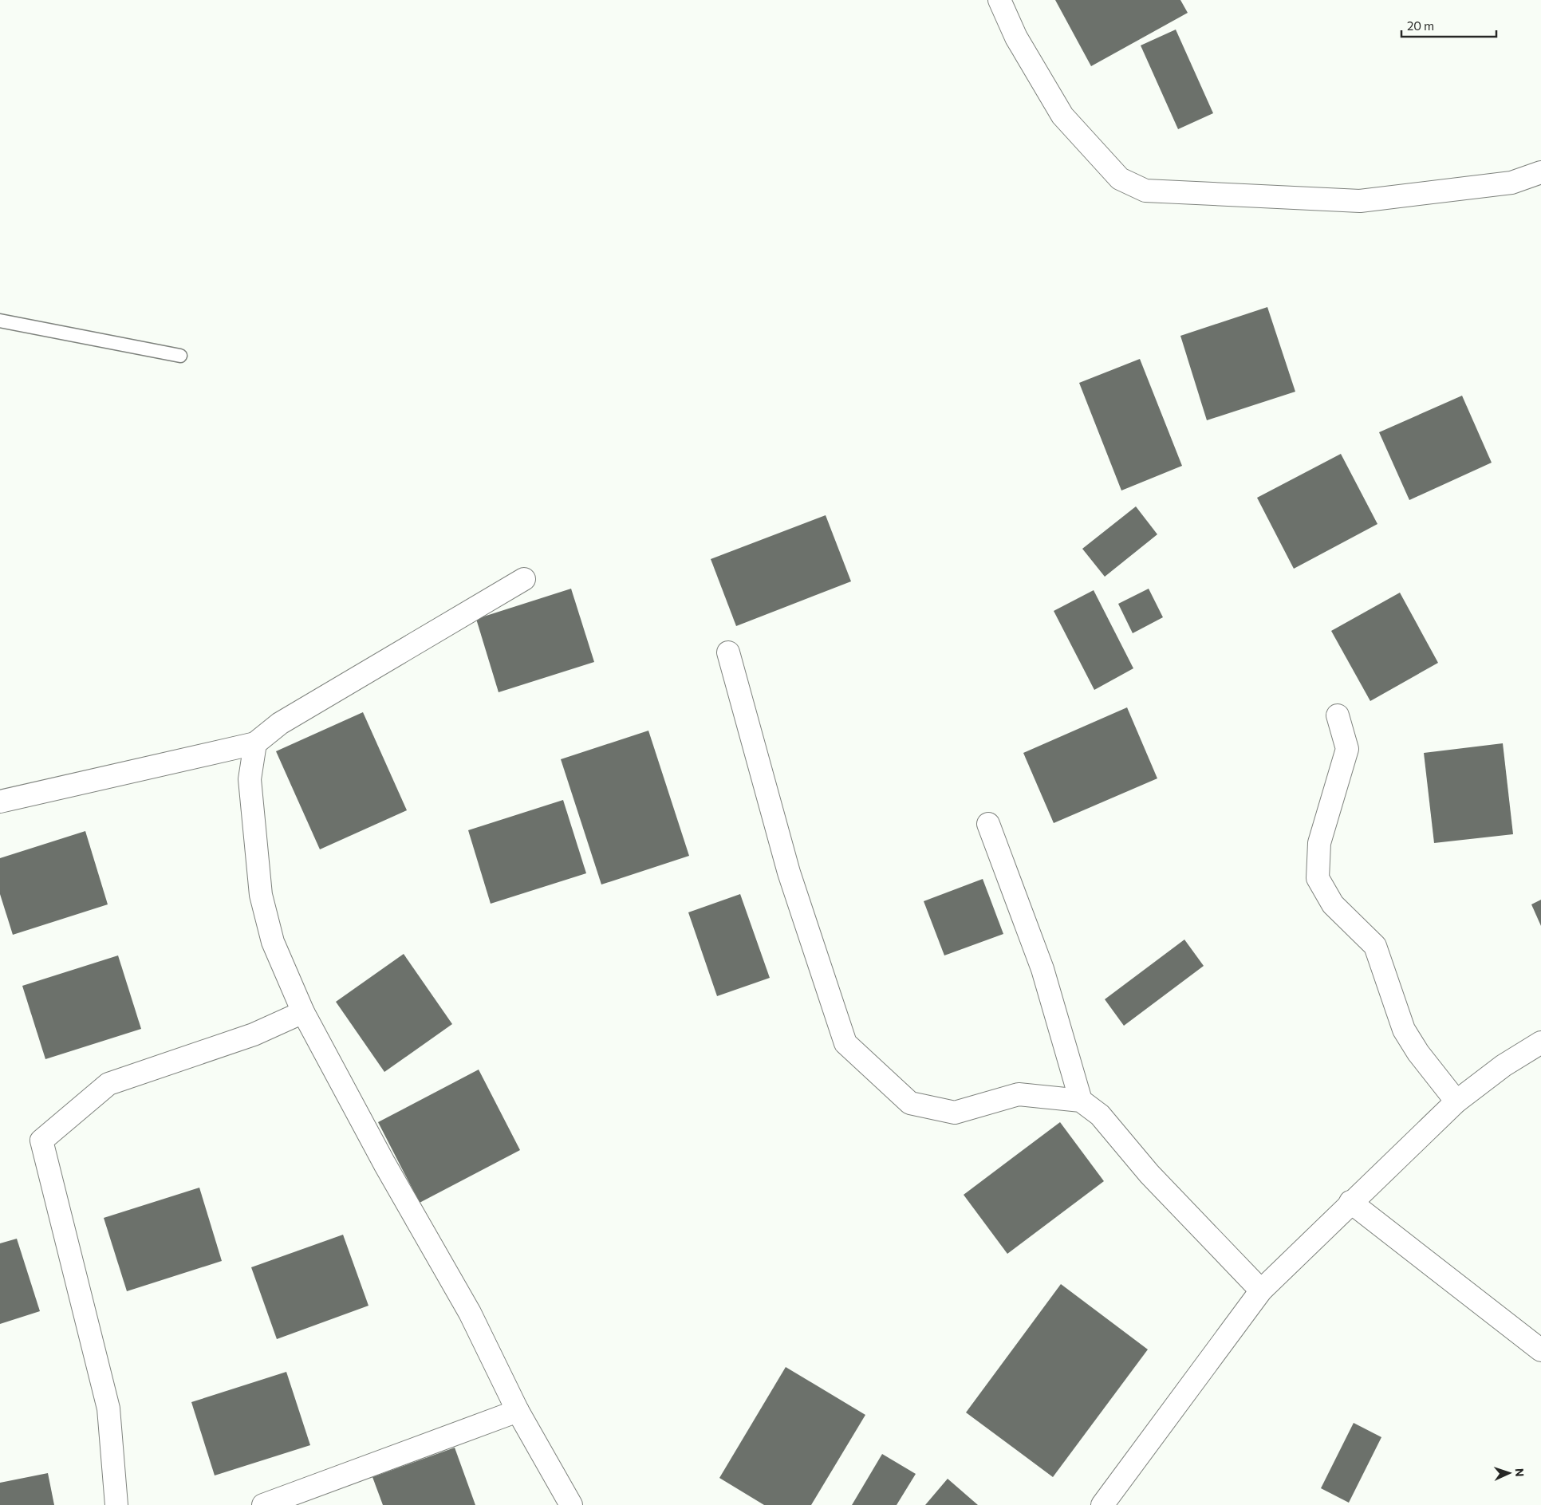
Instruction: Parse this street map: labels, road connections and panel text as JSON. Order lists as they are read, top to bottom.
{
  "scale_bar": "20 m",
  "north": "right"
}
